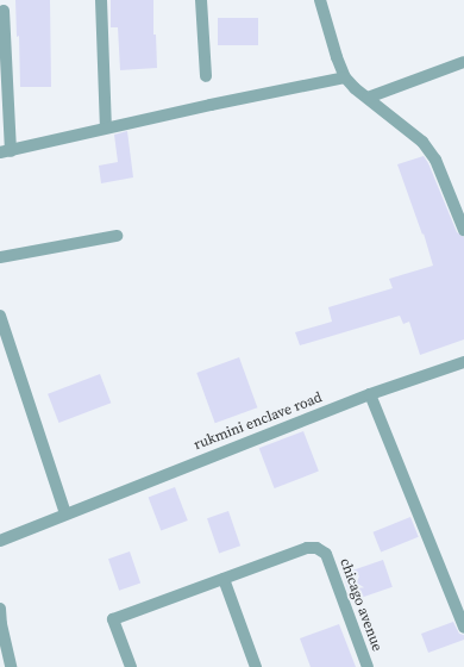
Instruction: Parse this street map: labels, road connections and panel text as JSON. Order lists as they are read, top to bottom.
{
  "streets": {
    "street": ["rukmini enclave road", "chicago avenue"]
  }
}
